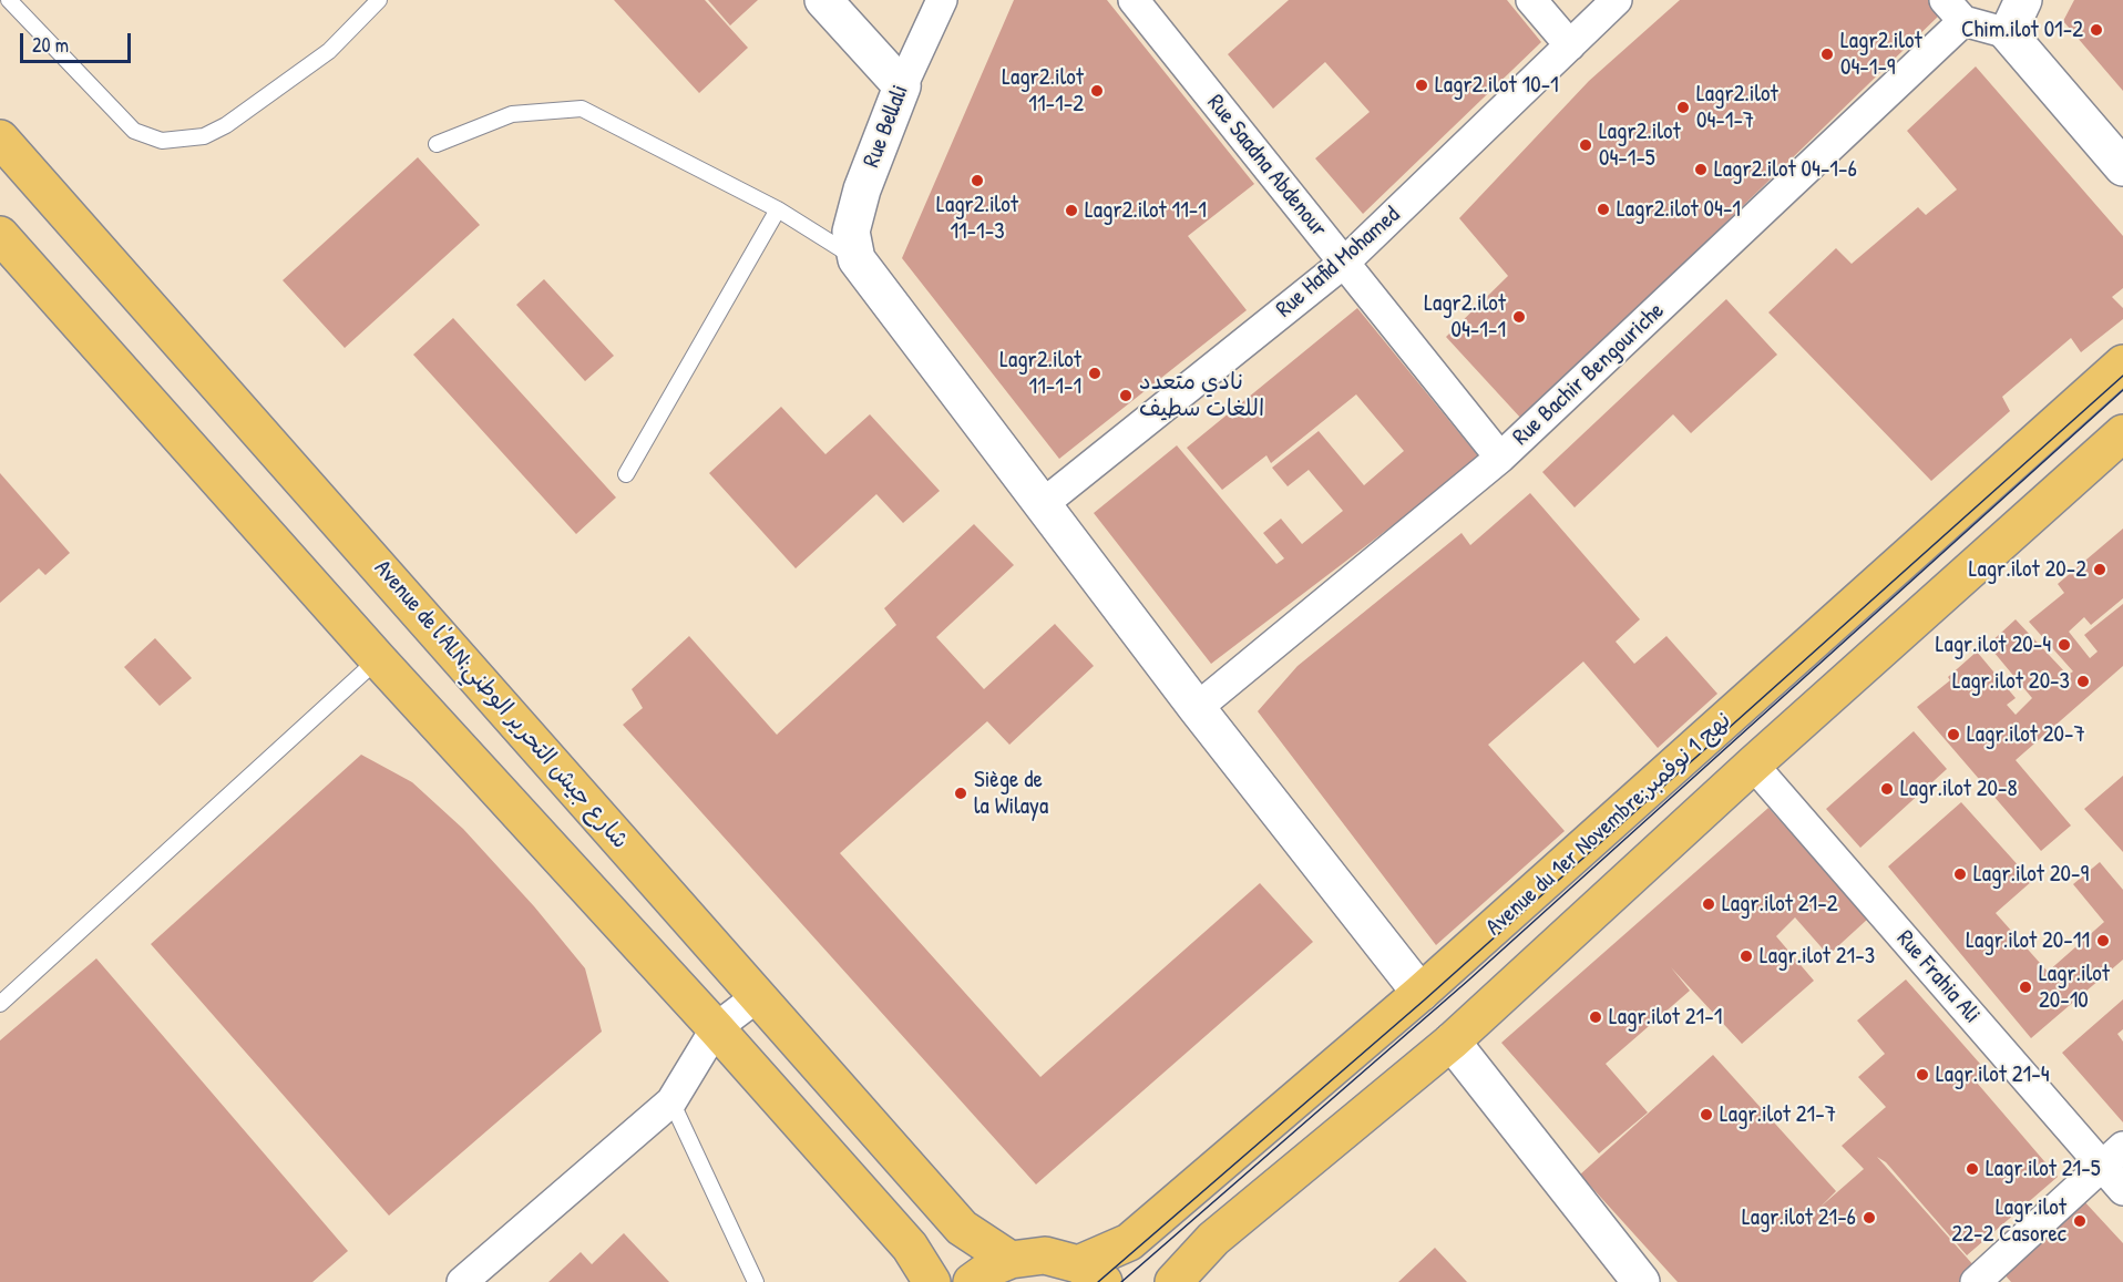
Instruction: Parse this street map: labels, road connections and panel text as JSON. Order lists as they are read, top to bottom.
{
  "streets": {
    "main road": ["Avenue de l'ALN;شارع جيش التحرير الوطني", "Avenue du 1er Novembre;نهج 1 نوفمبر"],
    "street": [
      "Rue Bellali",
      "Rue Saadna Abdenour",
      "Rue Hafid Mohamed",
      "Rue Bachir Bengouriche",
      "Rue Frahia Ali"
    ]
  },
  "crossings": [
    ["Rue Saadna Abdenour", "Rue Hafid Mohamed"],
    ["Rue Saadna Abdenour", "Rue Bachir Bengouriche"]
  ],
  "places": [
    "Chim.ilot 01-2",
    "Lagr2.ilot 04-1-9",
    "Lagr2.ilot 10-1",
    "Lagr2.ilot 11-1-2",
    "Lagr2.ilot 04-1-7",
    "Lagr2.ilot 04-1-5",
    "Lagr2.ilot 04-1-6",
    "Lagr2.ilot 11-1-3",
    "Lagr2.ilot 04-1",
    "Lagr2.ilot 11-1",
    "Lagr2.ilot 04-1-1",
    "Lagr2.ilot 11-1-1",
    "نادي متعدد اللغات سطيف",
    "Lagr.ilot 20-2",
    "Lagr.ilot 20-4",
    "Lagr.ilot 20-3",
    "Lagr.ilot 20-7",
    "Lagr.ilot 20-8",
    "Siège de la Wilaya",
    "Lagr.ilot 20-9",
    "Lagr.ilot 21-2",
    "Lagr.ilot 20-11",
    "Lagr.ilot 21-3",
    "Lagr.ilot 20-10",
    "Lagr.ilot 21-1",
    "Lagr.ilot 21-4",
    "Lagr.ilot 21-7",
    "Lagr.ilot 21-5",
    "Lagr.ilot 21-6",
    "Lagr.ilot 22-2 Casorec"
  ],
  "scale_bar": "20 m"
}
